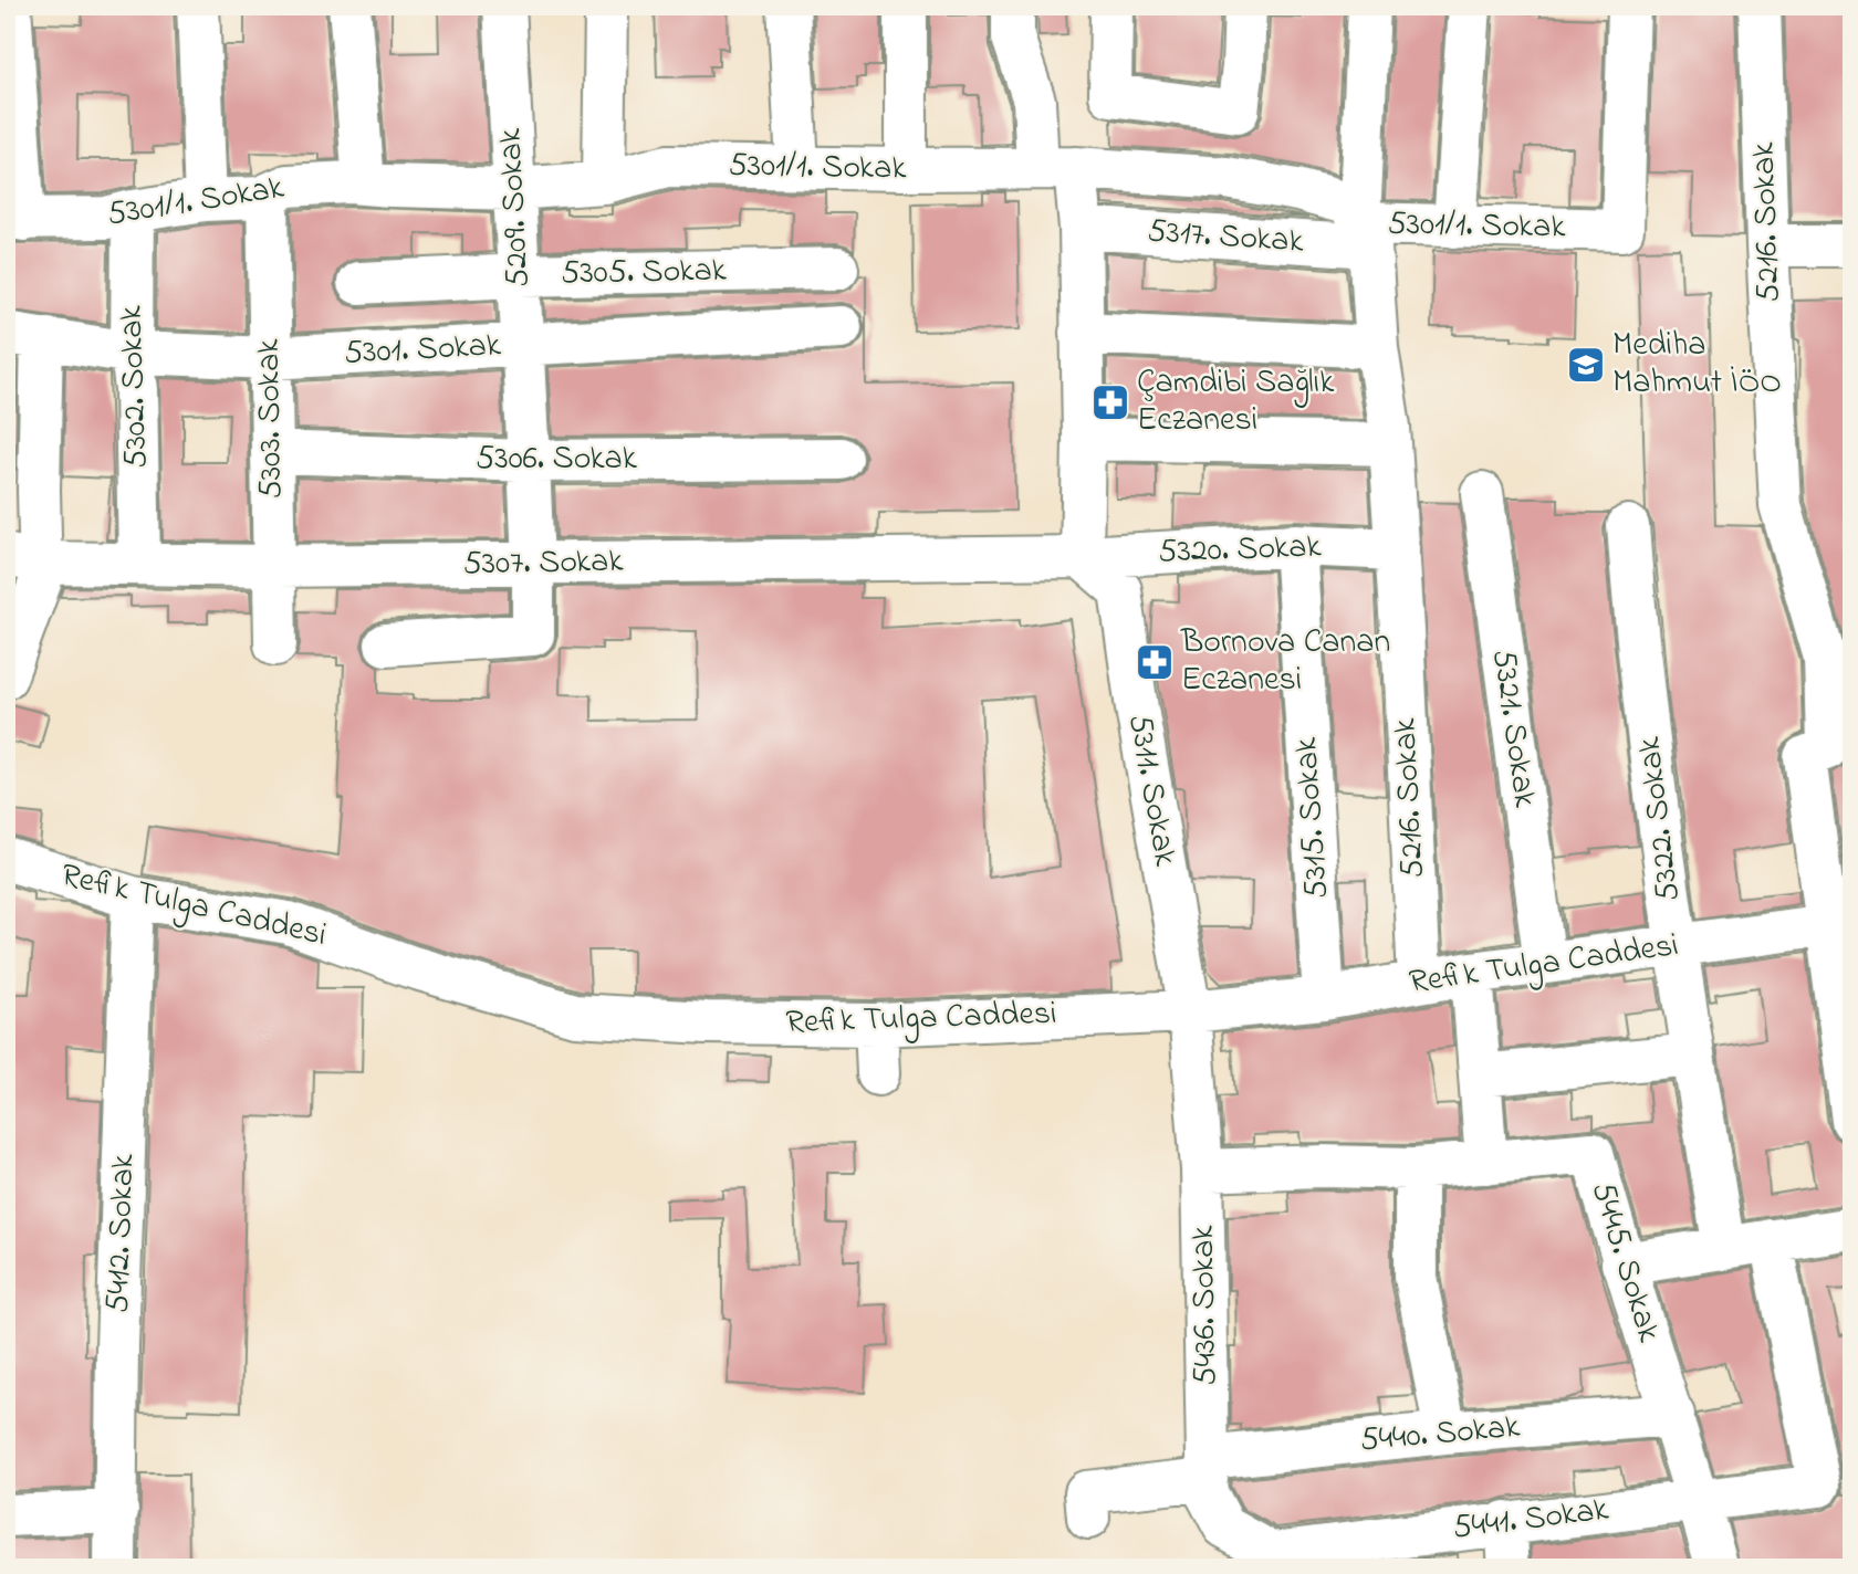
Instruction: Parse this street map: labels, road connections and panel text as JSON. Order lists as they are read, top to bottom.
{
  "streets": {
    "street": [
      "5301/1. Sokak",
      "5209. Sokak",
      "5216. Sokak",
      "5317. Sokak",
      "5305. Sokak",
      "5301. Sokak",
      "5302. Sokak",
      "5303. Sokak",
      "5306. Sokak",
      "5320. Sokak",
      "5307. Sokak",
      "5321. Sokak",
      "5311. Sokak",
      "5315. Sokak",
      "5322. Sokak",
      "Refik Tulga Caddesi",
      "5412. Sokak",
      "5445. Sokak",
      "5436. Sokak",
      "5440. Sokak",
      "5441. Sokak"
    ]
  },
  "crossings": [
    ["5301/1. Sokak", "5209. Sokak"],
    ["5301/1. Sokak", "5216. Sokak"],
    ["5301/1. Sokak", "5317. Sokak"],
    ["5301/1. Sokak", "5302. Sokak"],
    ["5301/1. Sokak", "5303. Sokak"],
    ["5209. Sokak", "5305. Sokak"],
    ["5209. Sokak", "5301. Sokak"],
    ["5209. Sokak", "5306. Sokak"],
    ["5209. Sokak", "5307. Sokak"],
    ["5216. Sokak", "5317. Sokak"],
    ["5216. Sokak", "5320. Sokak"],
    ["5216. Sokak", "Refik Tulga Caddesi"],
    ["5301. Sokak", "5302. Sokak"],
    ["5301. Sokak", "5303. Sokak"],
    ["5302. Sokak", "5307. Sokak"],
    ["5303. Sokak", "5306. Sokak"],
    ["5303. Sokak", "5307. Sokak"],
    ["5320. Sokak", "5307. Sokak"],
    ["5320. Sokak", "5311. Sokak"],
    ["5320. Sokak", "5315. Sokak"],
    ["5307. Sokak", "5311. Sokak"],
    ["5321. Sokak", "Refik Tulga Caddesi"],
    ["5311. Sokak", "Refik Tulga Caddesi"],
    ["5311. Sokak", "5436. Sokak"],
    ["5315. Sokak", "Refik Tulga Caddesi"],
    ["5322. Sokak", "Refik Tulga Caddesi"],
    ["Refik Tulga Caddesi", "5412. Sokak"],
    ["Refik Tulga Caddesi", "5436. Sokak"],
    ["5445. Sokak", "5436. Sokak"],
    ["5445. Sokak", "5440. Sokak"],
    ["5445. Sokak", "5441. Sokak"],
    ["5436. Sokak", "5440. Sokak"],
    ["5436. Sokak", "5441. Sokak"]
  ],
  "places": {
    "school or university": ["Mediha Mahmut İÖO"],
    "pharmacy": ["Çamdibi Sağlık Eczanesi", "Bornova Canan Eczanesi"]
  }
}
